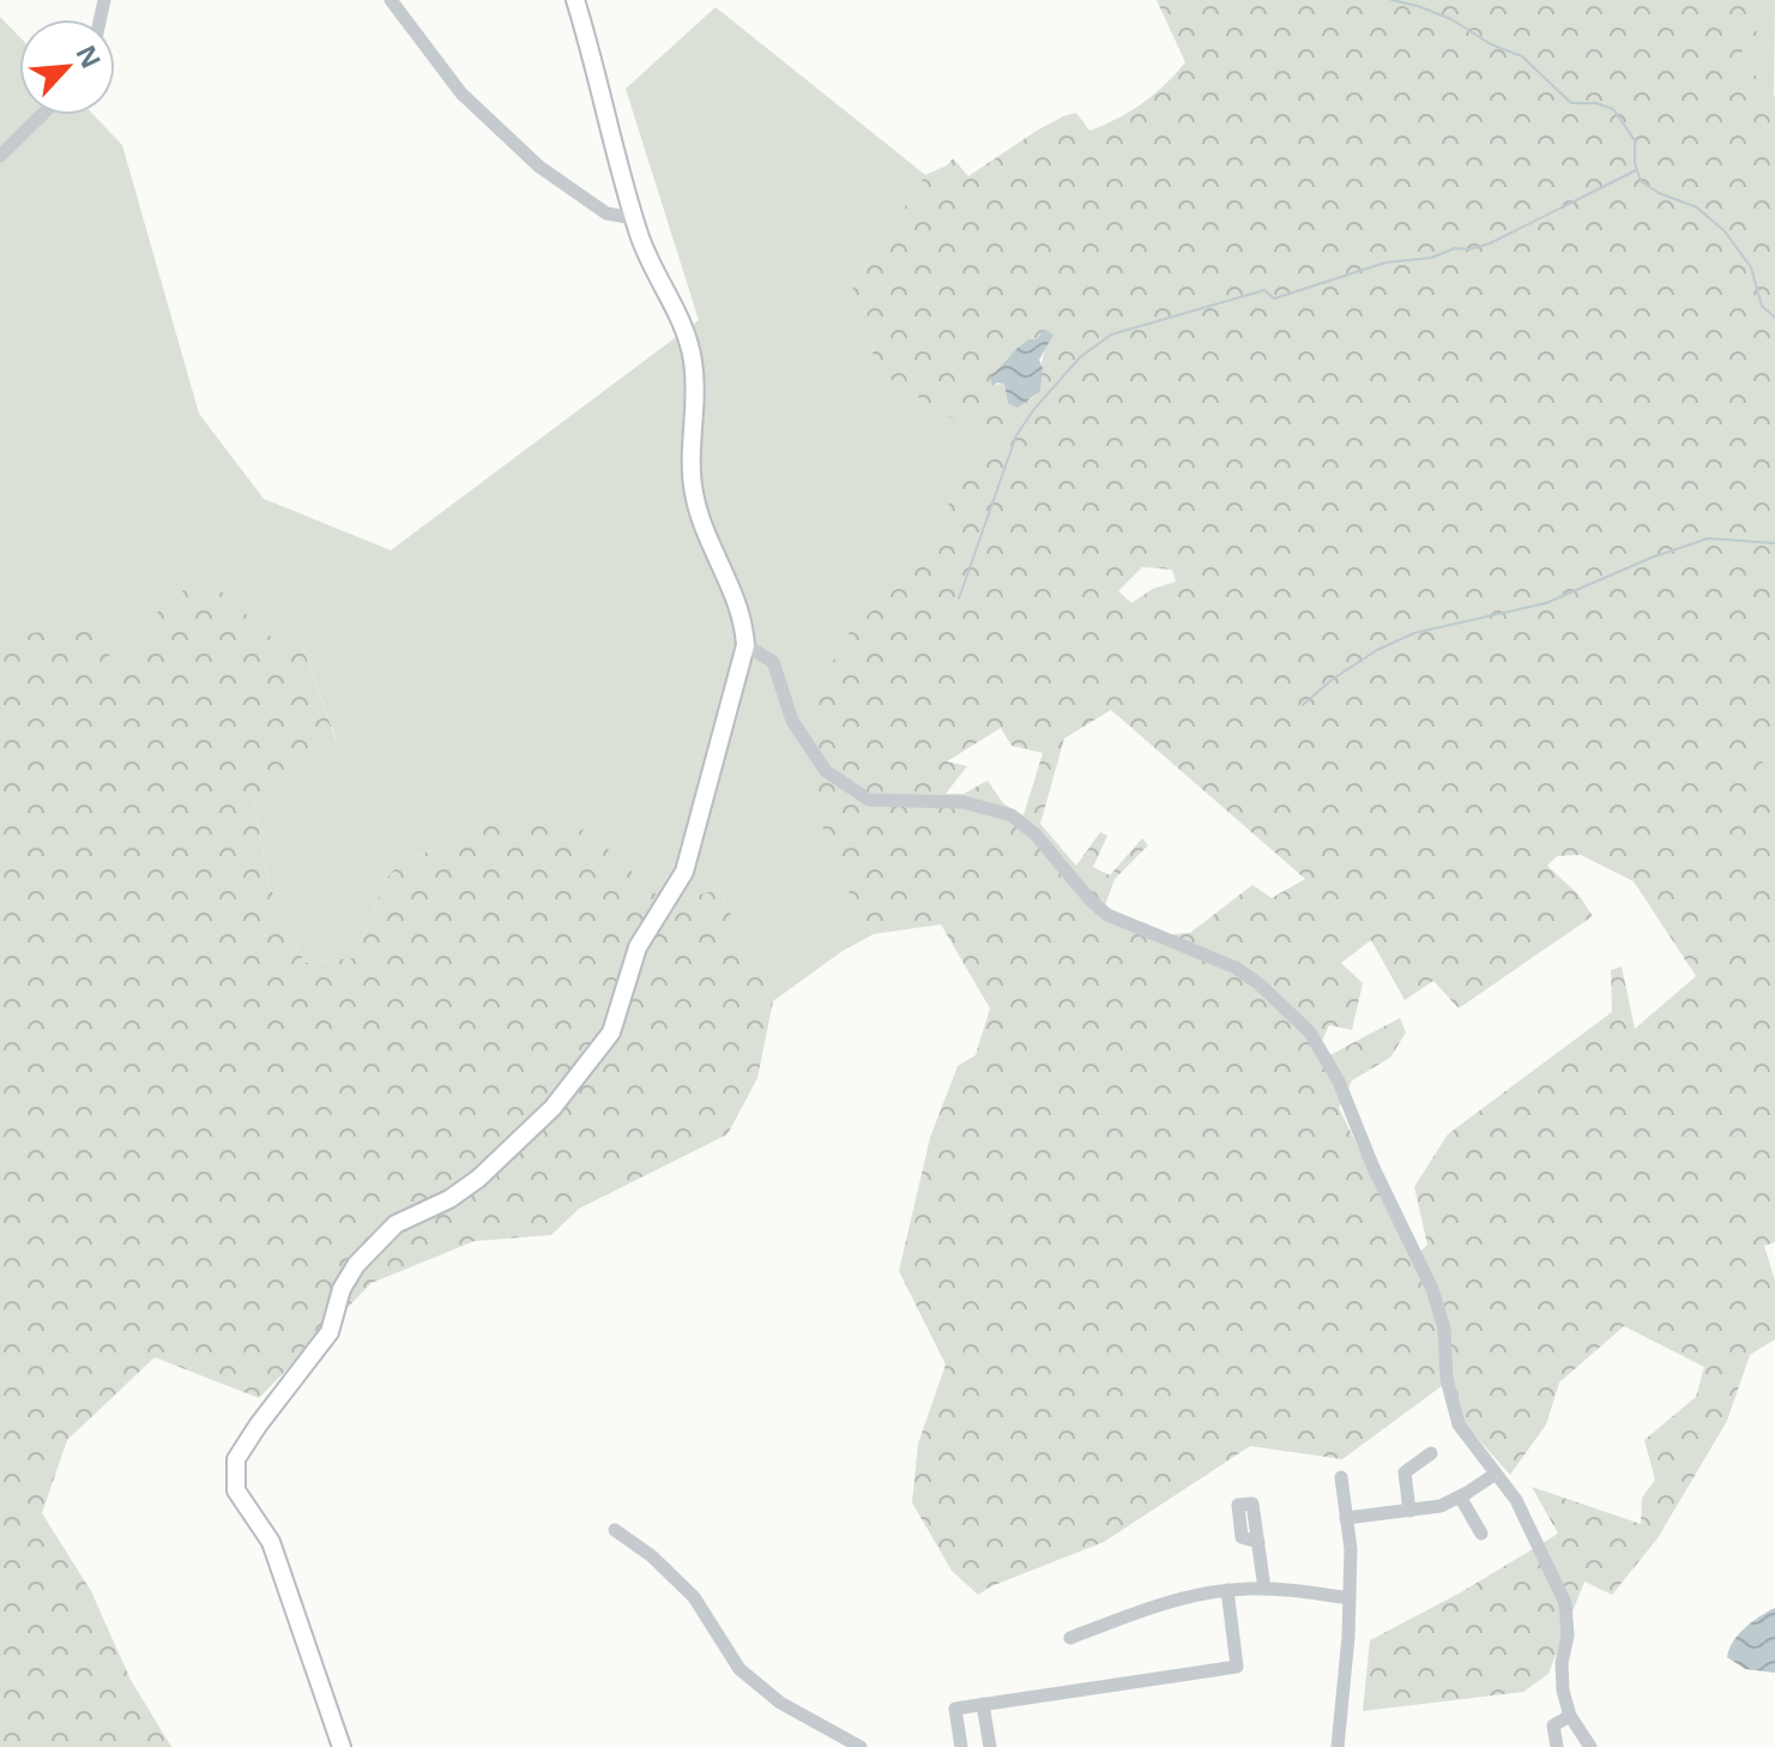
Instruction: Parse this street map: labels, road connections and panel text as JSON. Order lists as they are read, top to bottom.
{
  "north": "top right"
}
